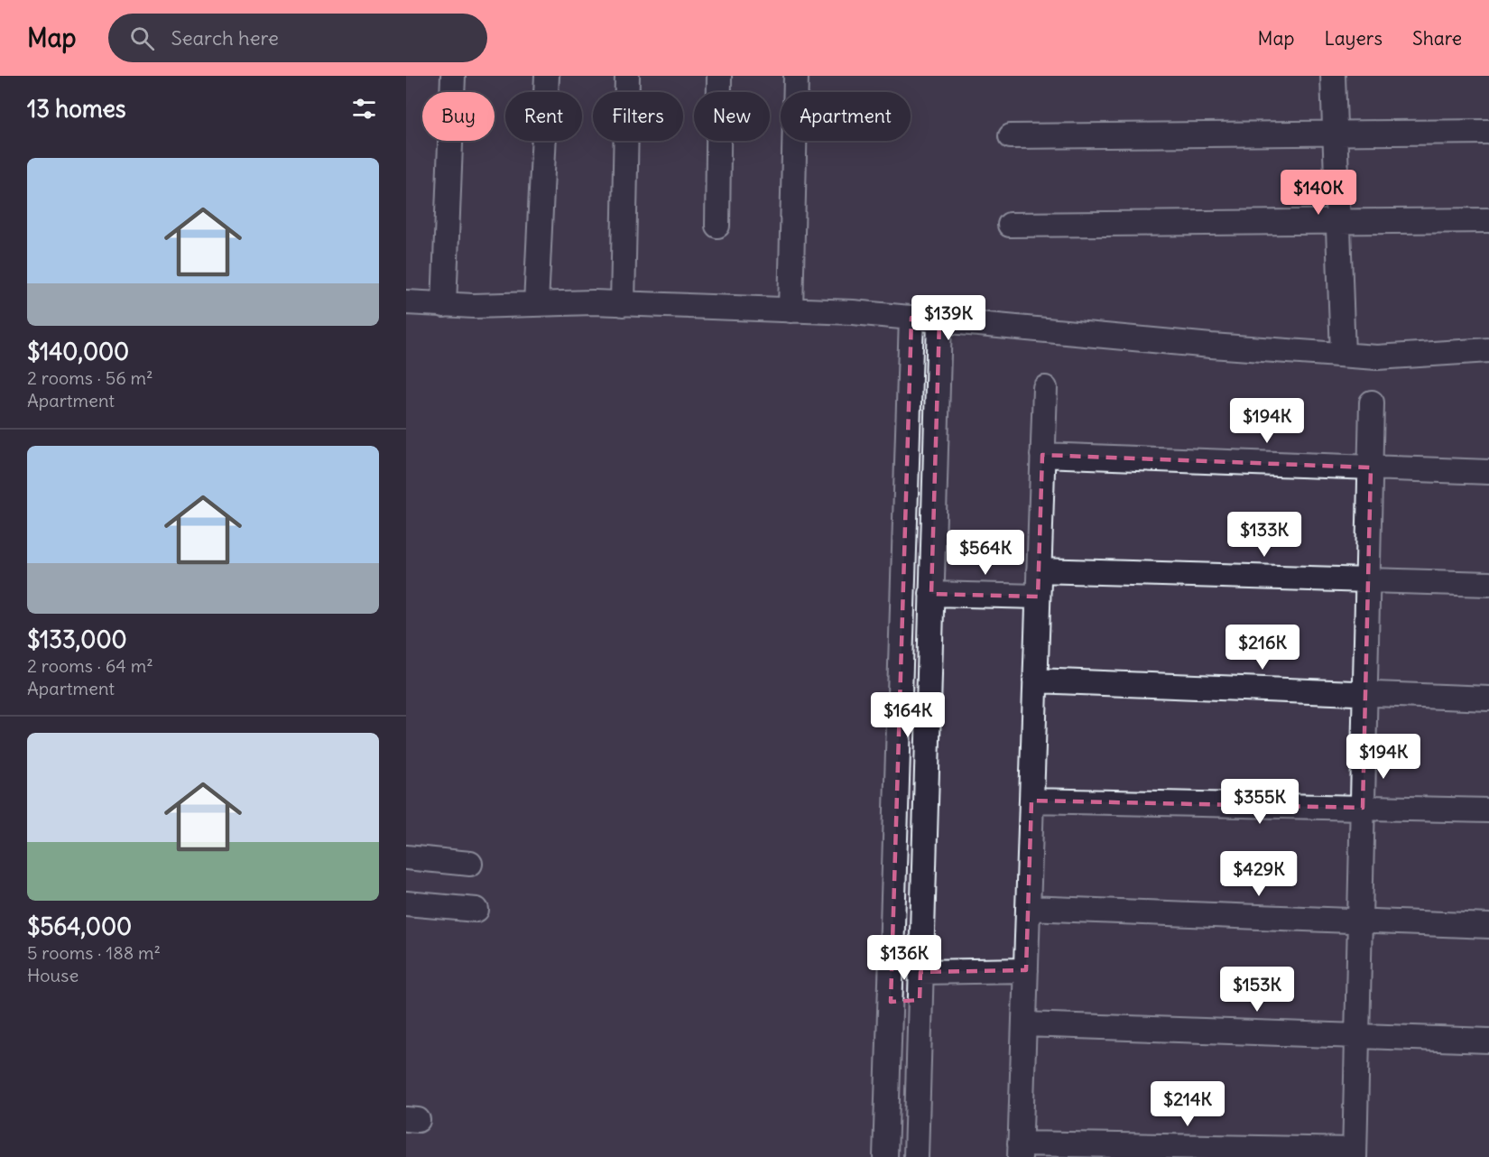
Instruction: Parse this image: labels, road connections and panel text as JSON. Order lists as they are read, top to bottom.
{
  "page": {
    "header": "Map",
    "search": "Search here",
    "nav": ["Map", "Layers", "Share"],
    "heading": "13 homes",
    "chip": [
      "Buy",
      "Rent",
      "Filters",
      "New",
      "Apartment"
    ],
    "list": [
      {
        "name": "$140,000",
        "note": "2 rooms · 56 m² · Apartment"
      },
      {
        "name": "$133,000",
        "note": "2 rooms · 64 m² · Apartment"
      },
      {
        "name": "$564,000",
        "note": "5 rooms · 188 m² · House"
      }
    ],
    "price": [
      "$140K",
      "$139K",
      "$194K",
      "$133K",
      "$564K",
      "$216K",
      "$164K",
      "$194K",
      "$355K",
      "$429K",
      "$136K",
      "$153K",
      "$214K"
    ]
  }
}
